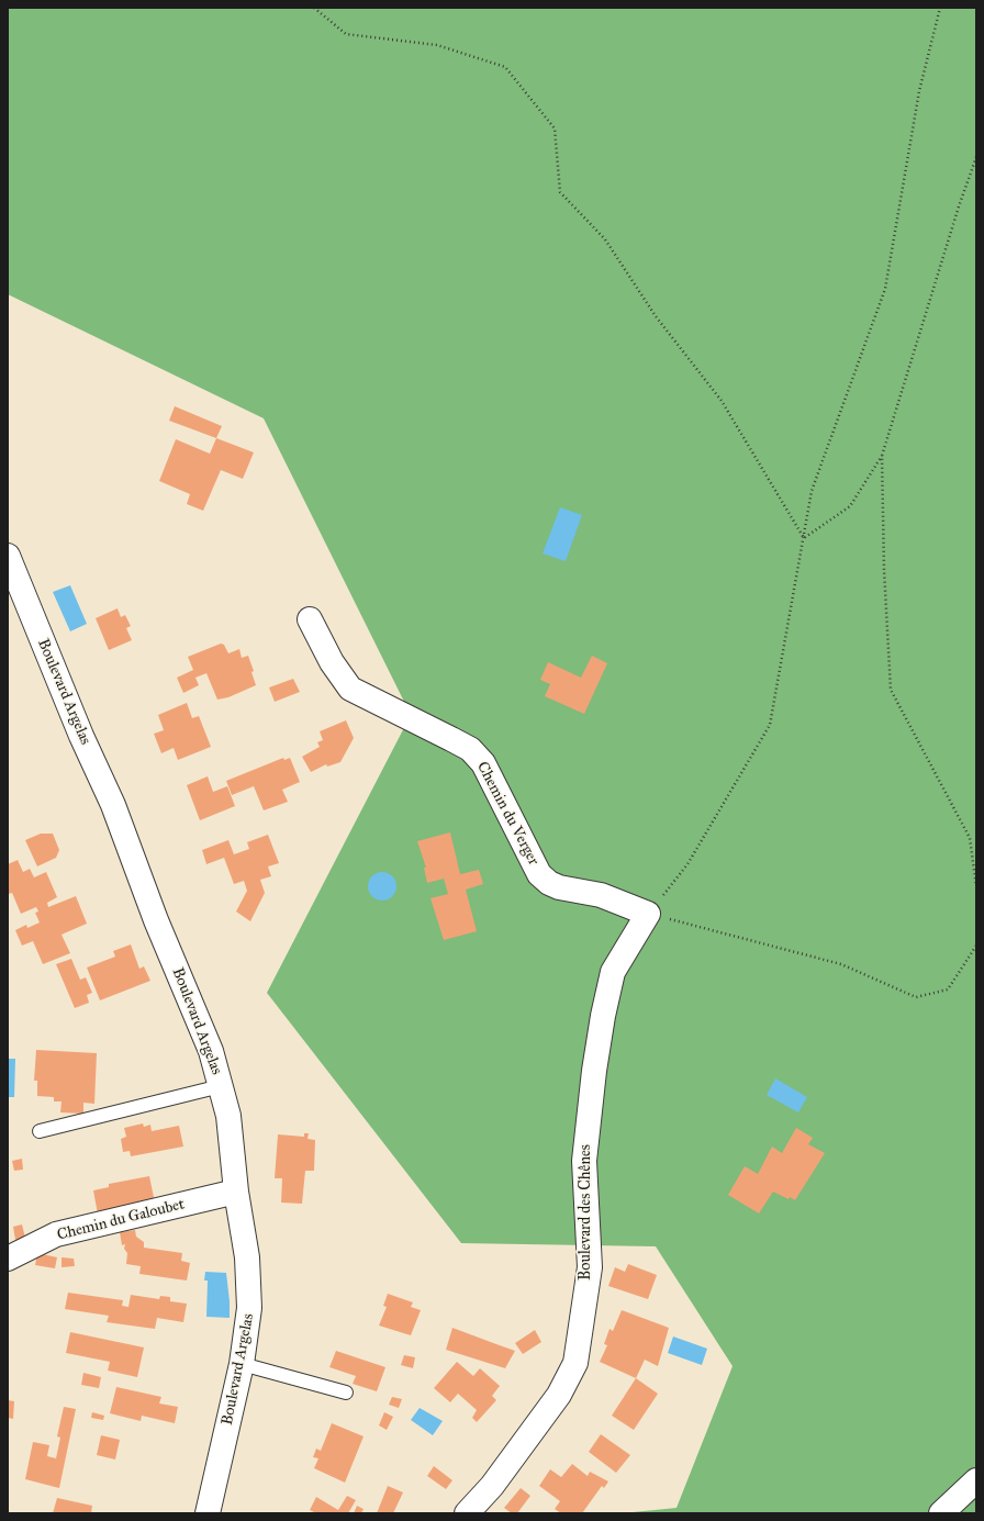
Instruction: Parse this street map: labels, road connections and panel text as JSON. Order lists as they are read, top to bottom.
{
  "streets": {
    "street": [
      "Boulevard Argelas",
      "Chemin du Verger",
      "Boulevard des Chênes",
      "Chemin du Galoubet"
    ]
  },
  "crossings": [
    ["Boulevard Argelas", "Chemin du Galoubet"],
    ["Chemin du Verger", "Boulevard des Chênes"]
  ]
}
